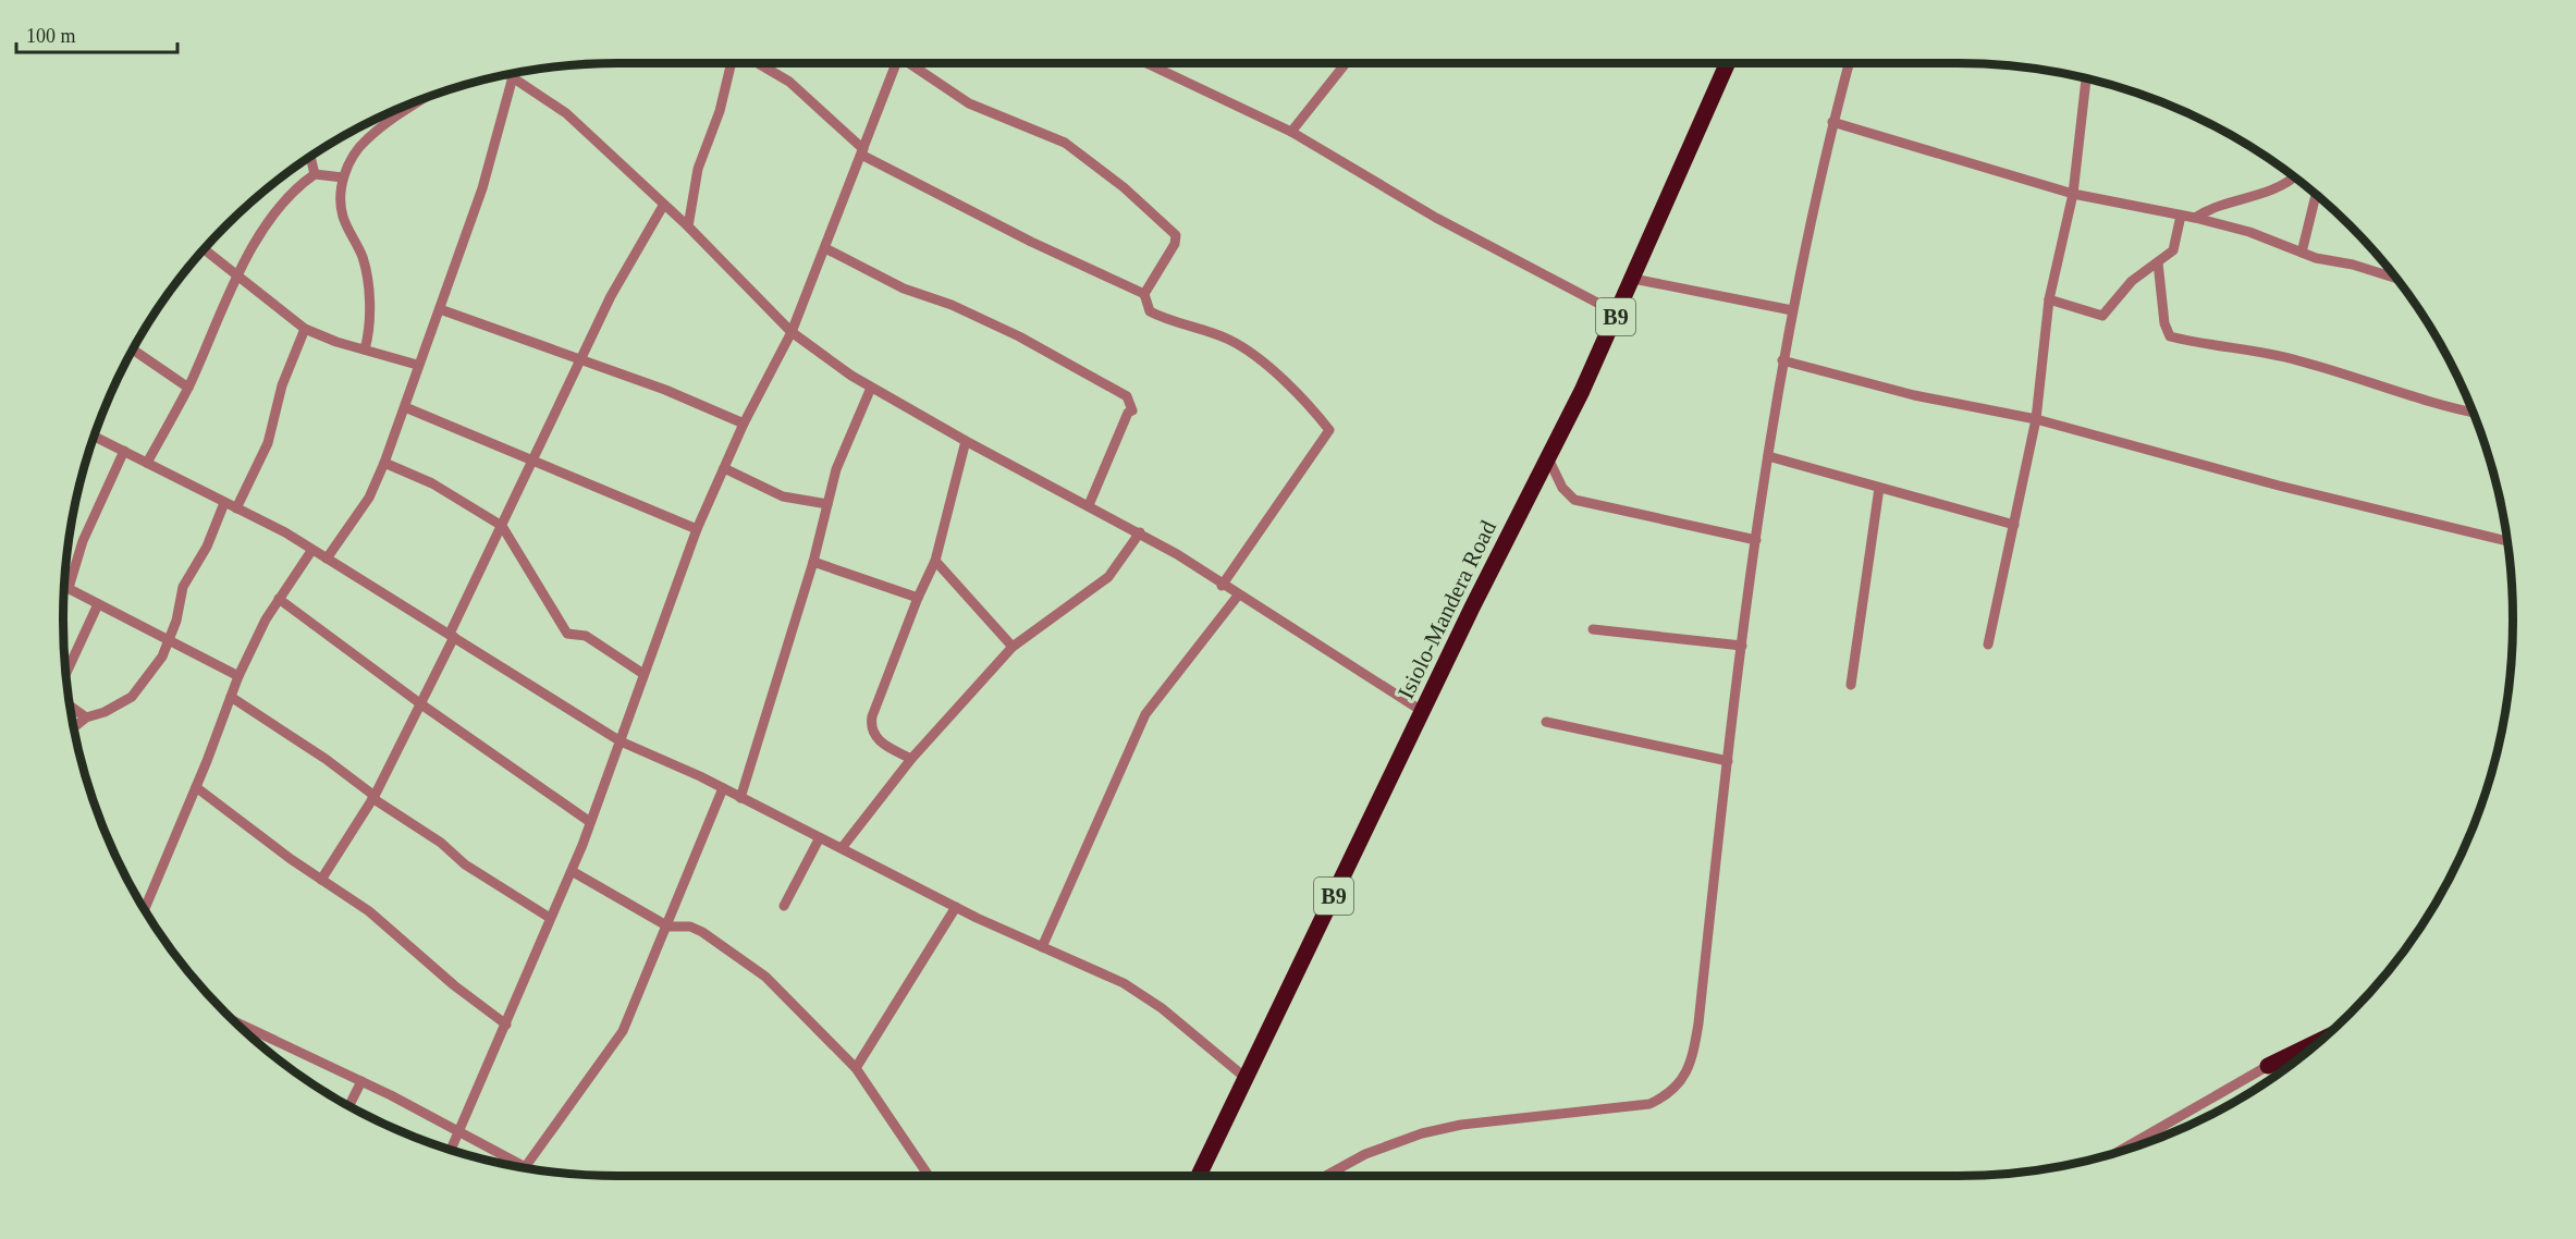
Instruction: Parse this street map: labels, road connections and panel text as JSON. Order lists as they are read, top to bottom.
{
  "streets": {
    "highway": ["B9", "Isiolo-Mandera Road"]
  },
  "scale_bar": "100 m"
}
